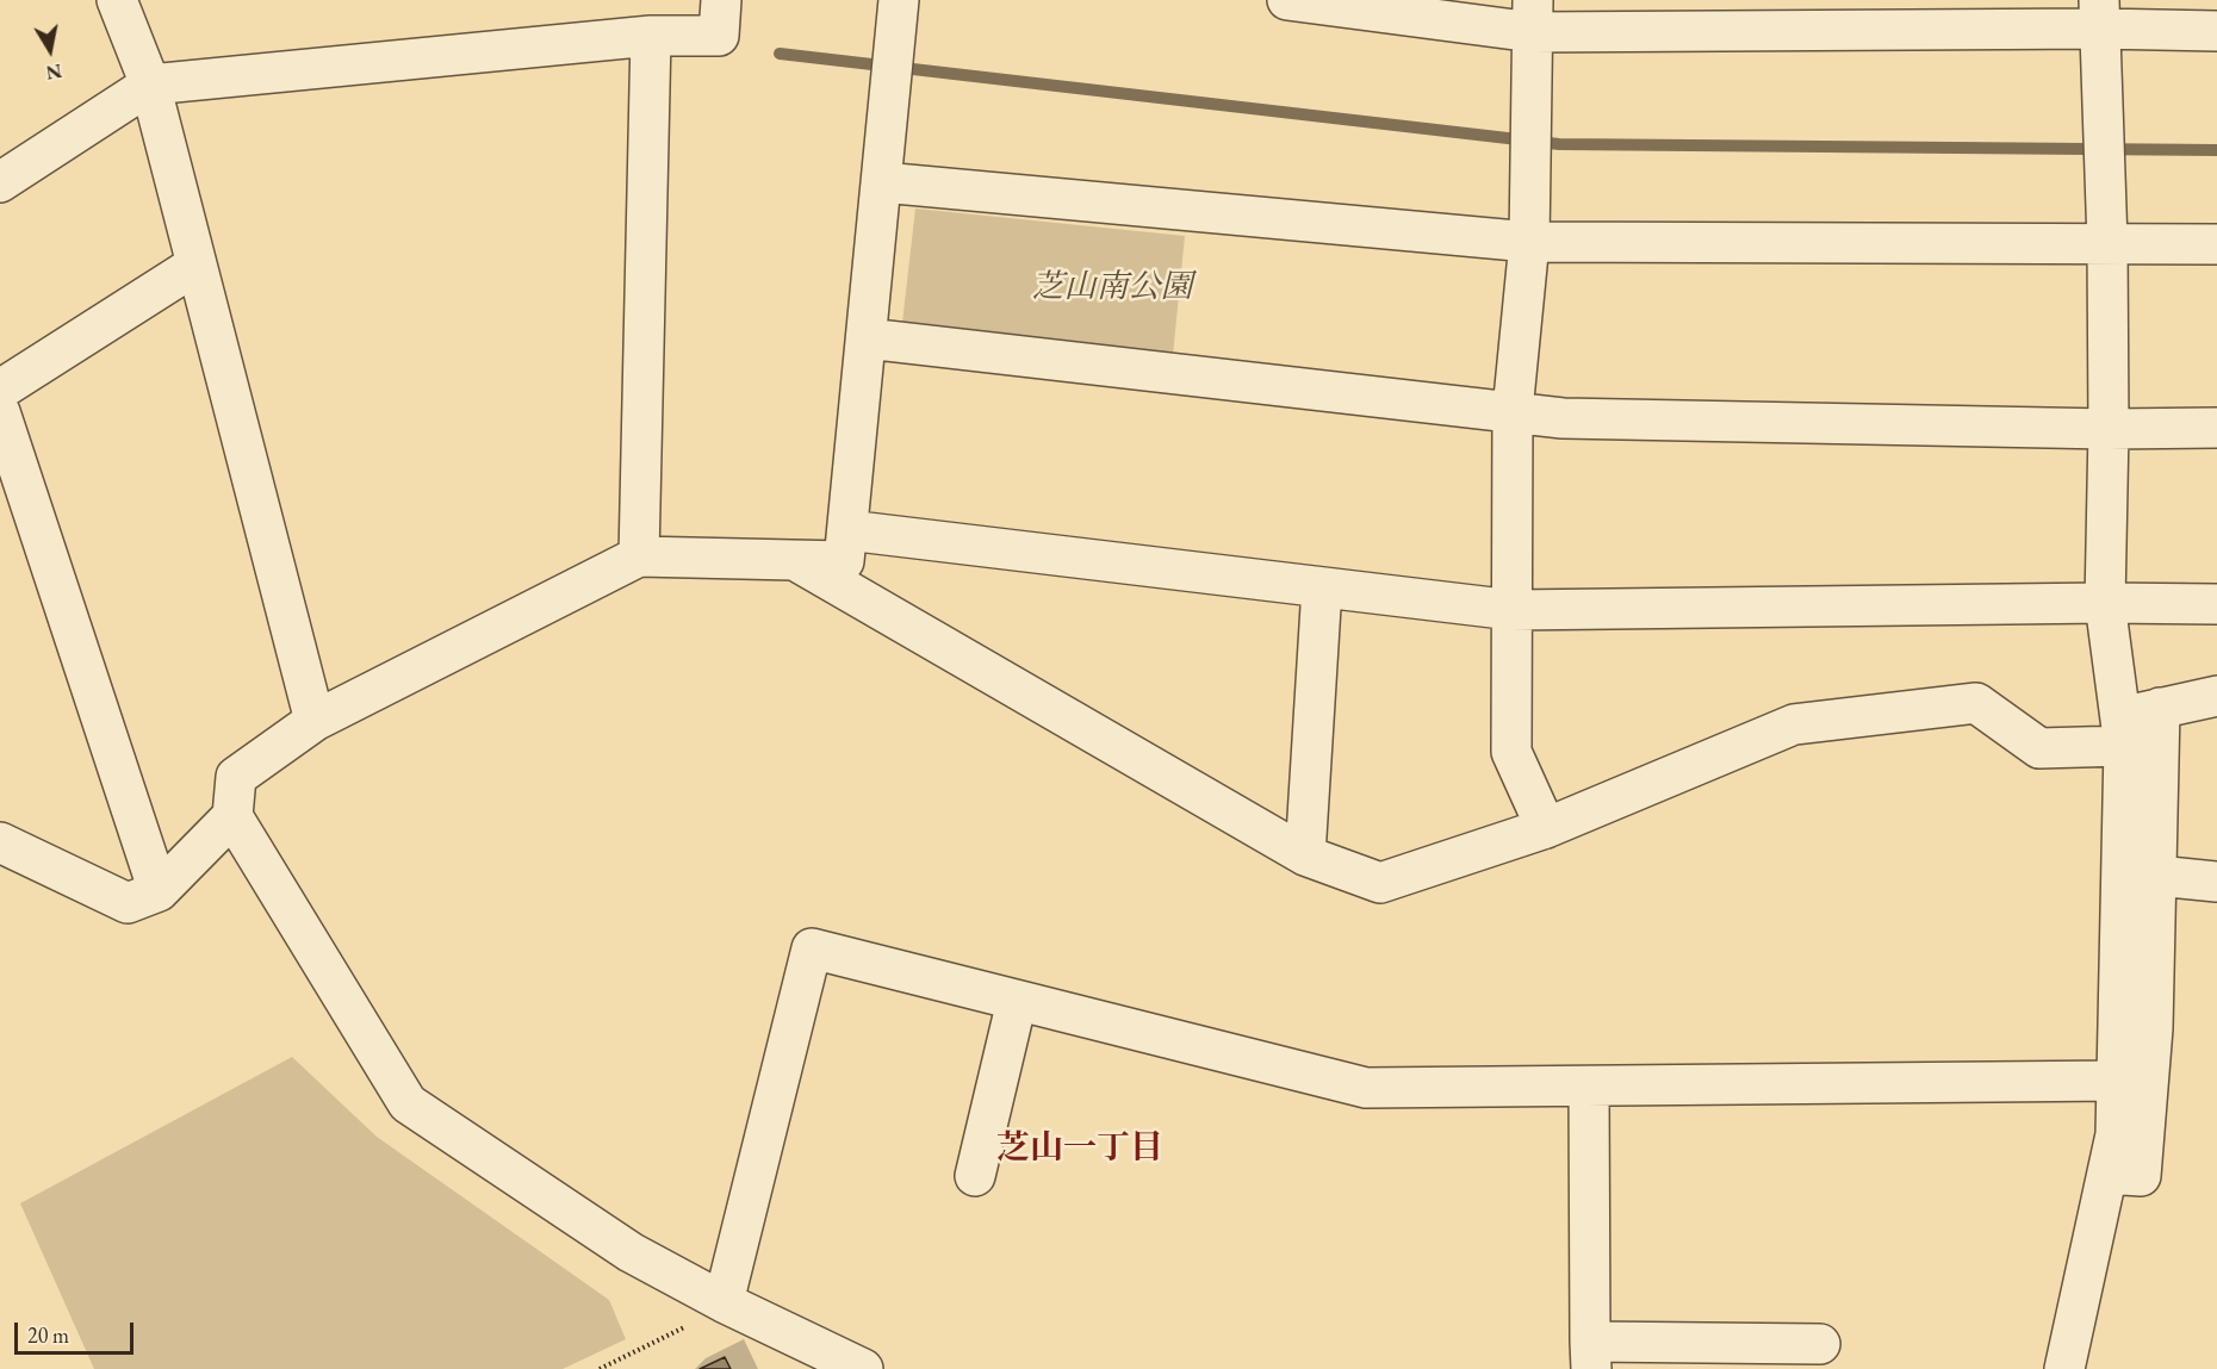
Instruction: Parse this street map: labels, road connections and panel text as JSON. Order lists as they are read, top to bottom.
{
  "districts": ["芝山一丁目"],
  "parks": ["芝山南公園"],
  "scale_bar": "20 m",
  "north": "bottom"
}
